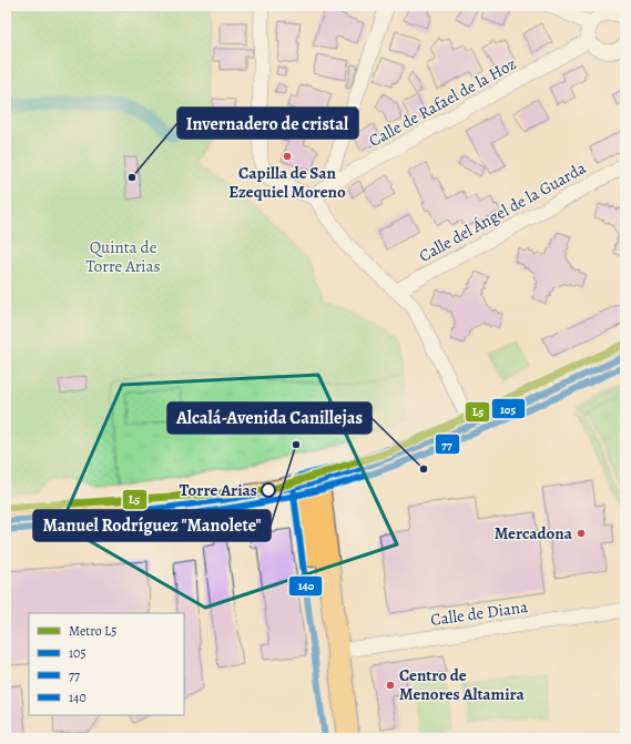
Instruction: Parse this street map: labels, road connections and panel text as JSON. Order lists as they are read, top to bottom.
{
  "streets": {
    "street": ["Calle de Rafael de la Hoz", "Calle del Ángel de la Guarda", "Calle de Diana"]
  },
  "parks": ["Quinta de Torre Arias"],
  "places": [
    "Capilla de San Ezequiel Moreno",
    "Invernadero de cristal",
    "Manuel Rodríguez \"Manolete\"",
    "Alcalá-Avenida Canillejas",
    "Torre Arias",
    "Mercadona",
    "Centro de Menores Altamira"
  ],
  "lines": [
    "metro line L5",
    "transit line 140",
    "transit line 105",
    "transit line 77"
  ],
  "legend": [
    "Metro L5",
    "105",
    "77",
    "140"
  ]
}
